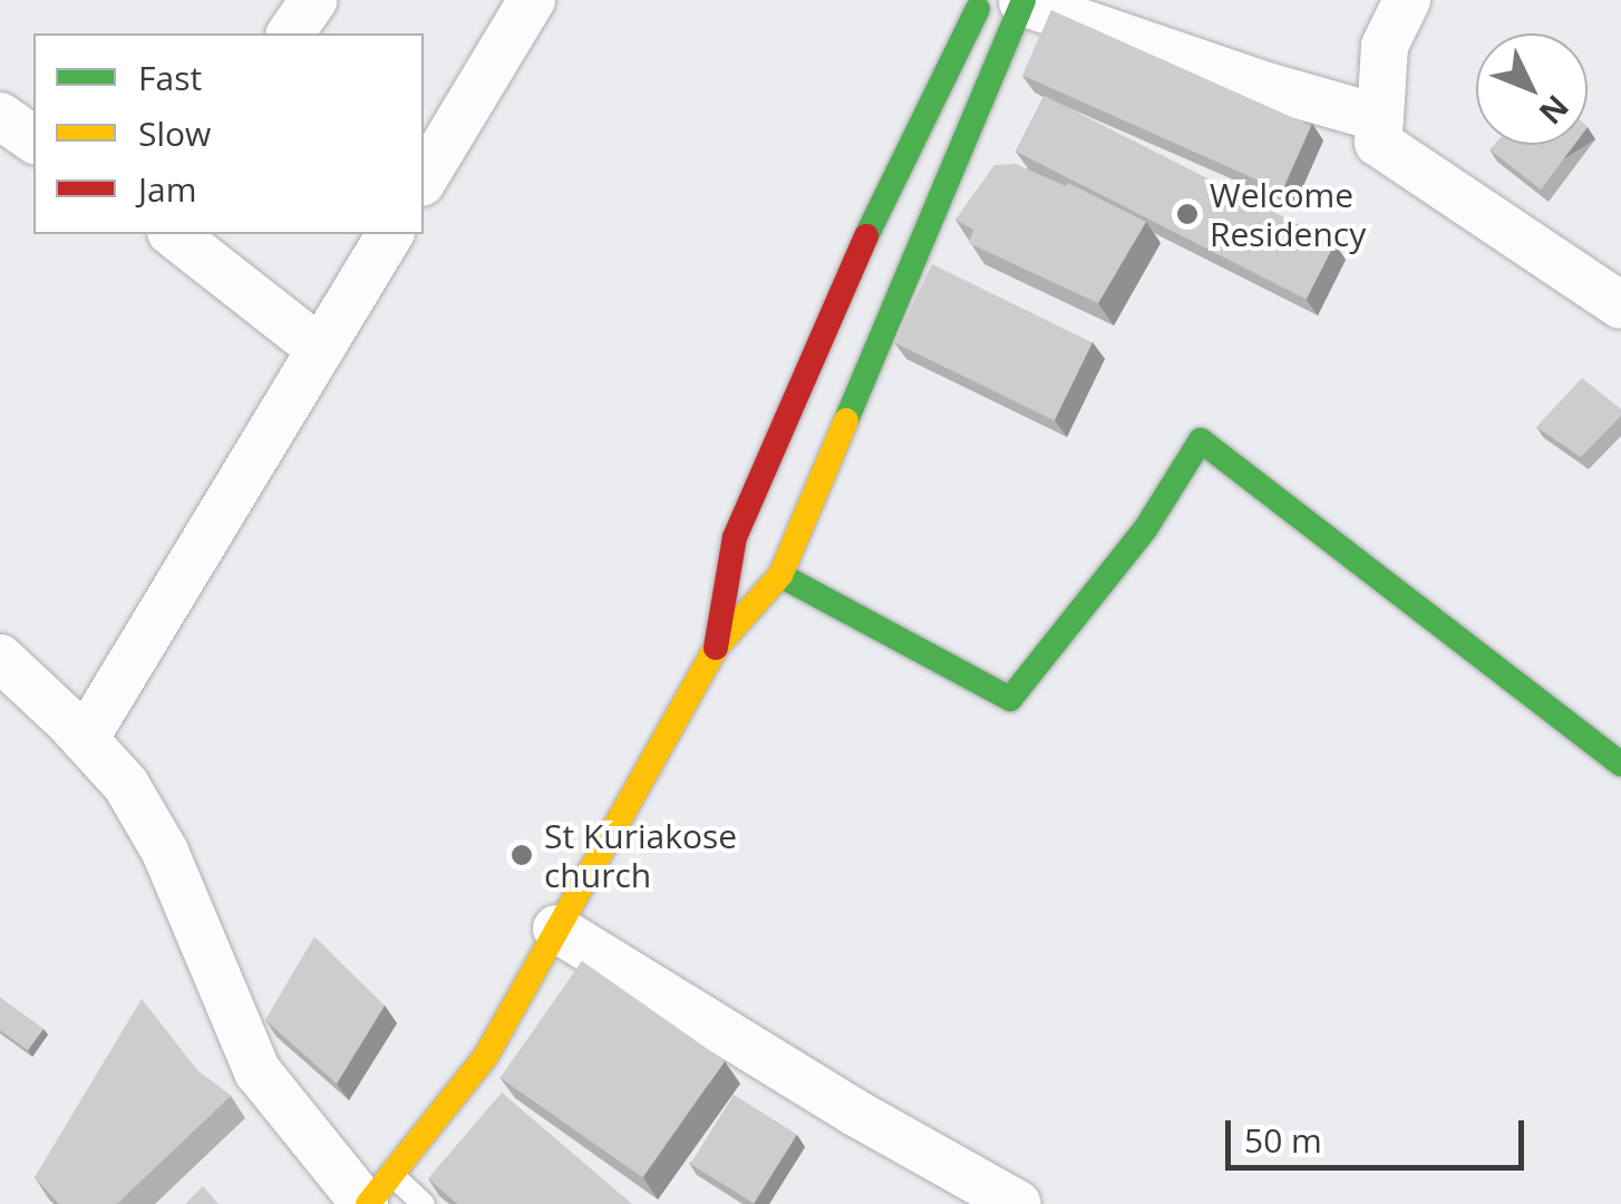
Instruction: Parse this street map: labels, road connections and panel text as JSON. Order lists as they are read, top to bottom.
{
  "places": ["Welcome Residency", "St Kuriakose church"],
  "legend": ["Fast", "Slow", "Jam"],
  "scale_bar": "50 m",
  "north": "bottom right"
}
